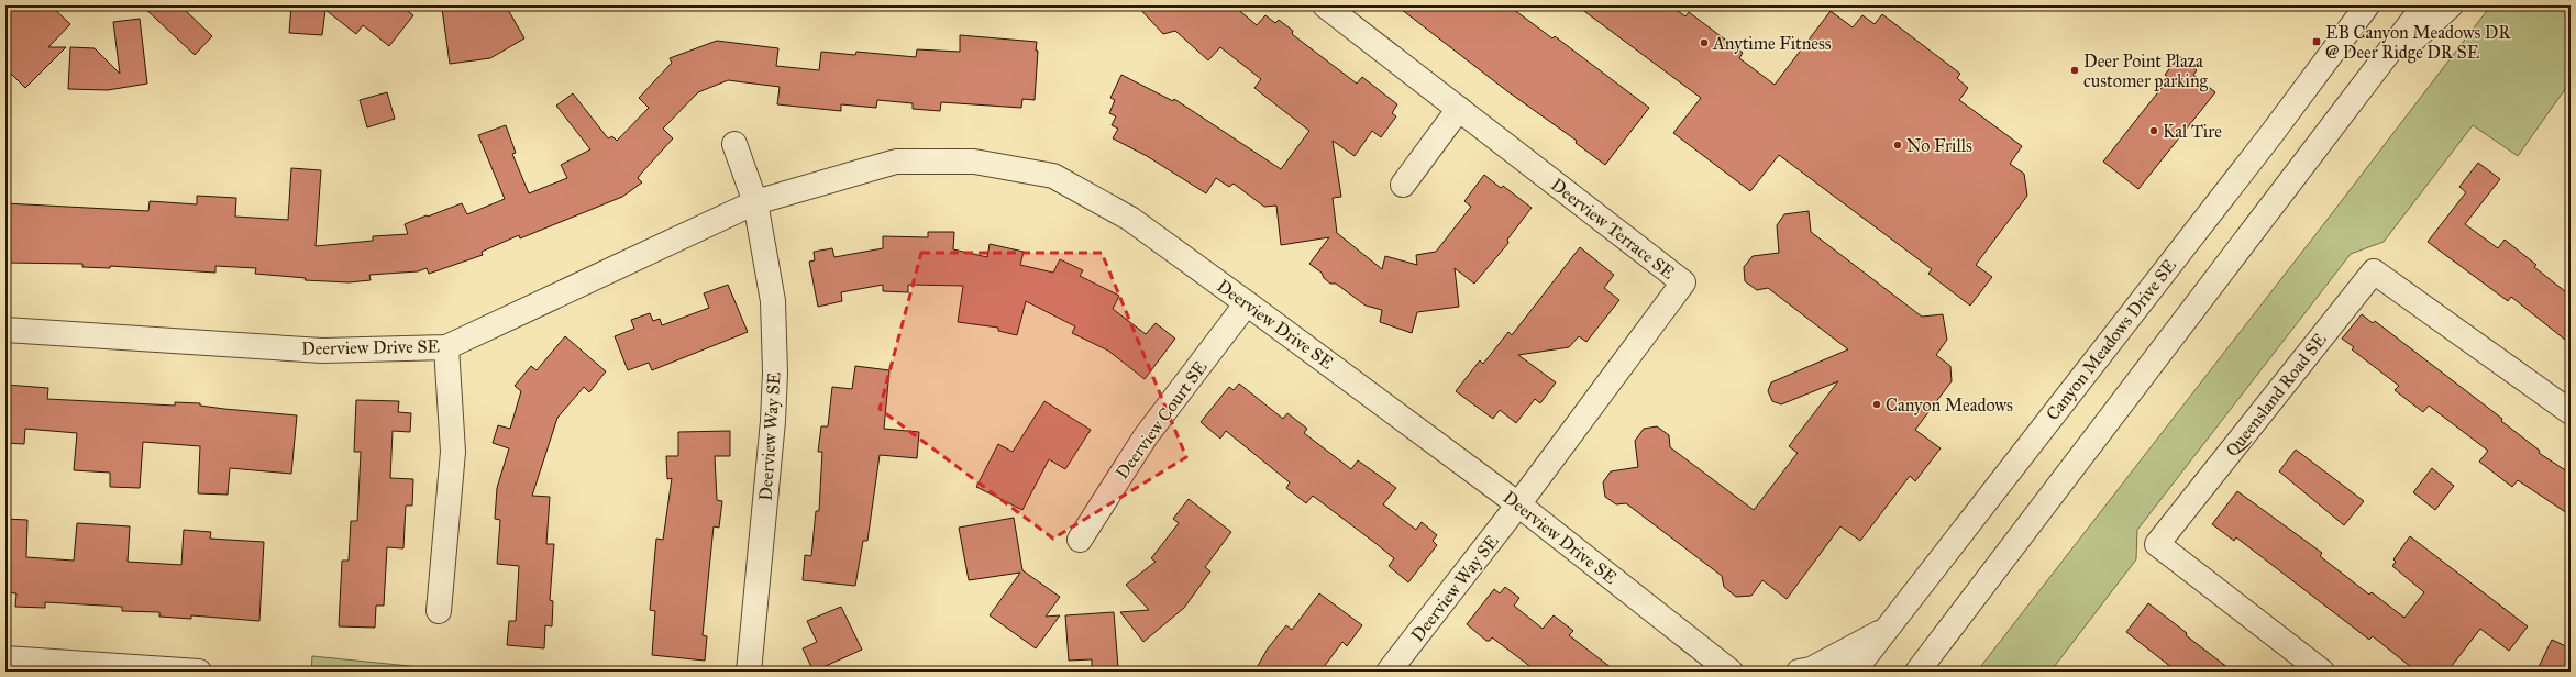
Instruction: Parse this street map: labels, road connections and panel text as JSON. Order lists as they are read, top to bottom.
{
  "streets": {
    "street": [
      "Deerview Terrace SE",
      "Deerview Drive SE",
      "Canyon Meadows Drive SE",
      "Queensland Road SE",
      "Deerview Court SE",
      "Deerview Way SE"
    ]
  },
  "crossings": [
    ["Deerview Terrace SE", "Deerview Drive SE"],
    ["Deerview Terrace SE", "Deerview Way SE"],
    ["Deerview Drive SE", "Deerview Court SE"],
    ["Deerview Drive SE", "Deerview Way SE"]
  ],
  "places": {
    "transit": ["EB Canyon Meadows DR @ Deer Ridge DR SE"],
    "other": [
      "Anytime Fitness",
      "Deer Point Plaza customer parking",
      "Kal Tire",
      "No Frills",
      "Canyon Meadows"
    ]
  }
}
